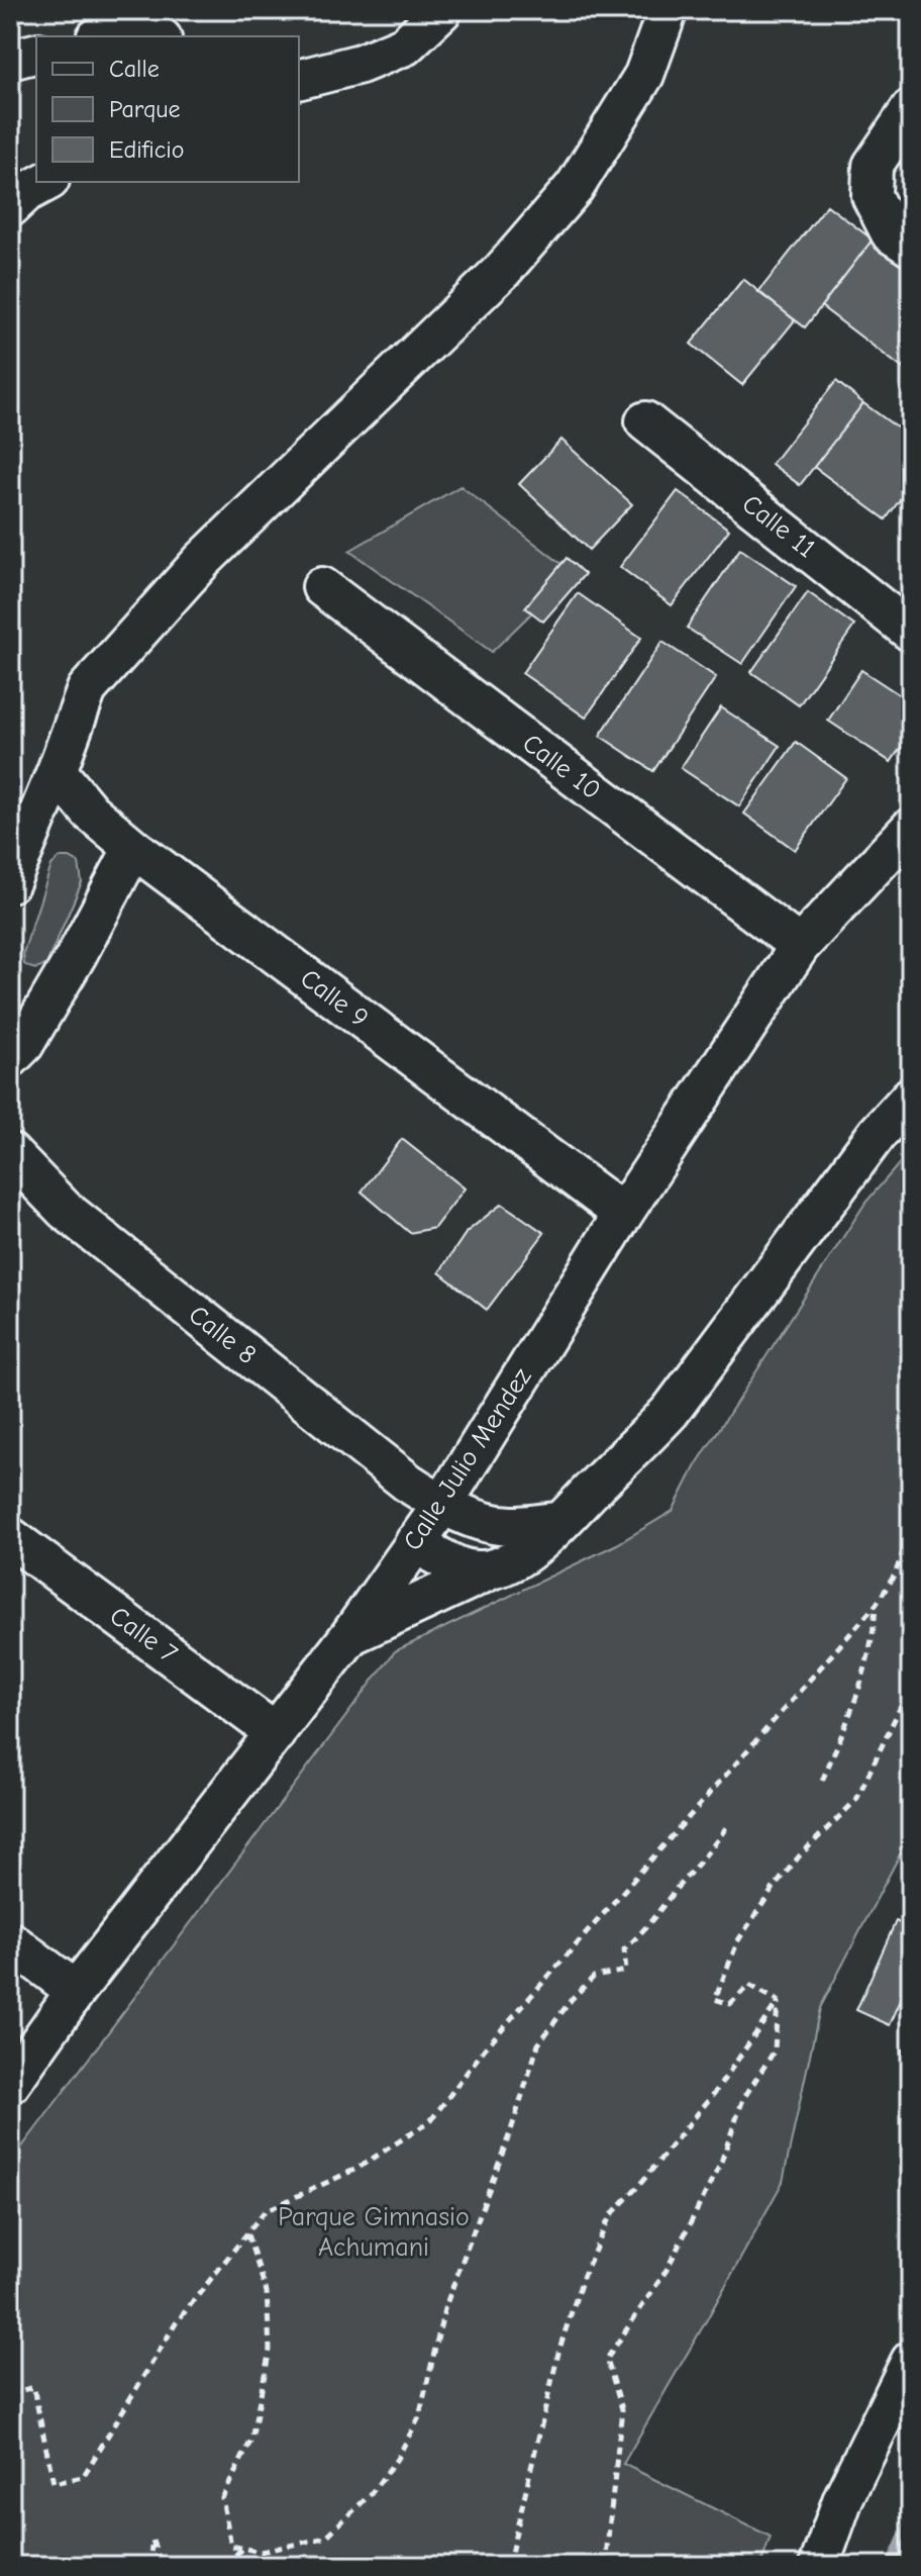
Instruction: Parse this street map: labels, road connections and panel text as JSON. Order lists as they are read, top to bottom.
{
  "streets": {
    "street": [
      "Calle 11",
      "Calle 10",
      "Calle 9",
      "Calle 8",
      "Calle Julio Mendez",
      "Calle 7"
    ]
  },
  "crossings": [
    ["Calle 10", "Calle Julio Mendez"],
    ["Calle 9", "Calle Julio Mendez"],
    ["Calle 8", "Calle Julio Mendez"],
    ["Calle Julio Mendez", "Calle 7"]
  ],
  "parks": ["Parque Gimnasio Achumani"],
  "legend": ["Calle", "Parque", "Edificio"]
}
